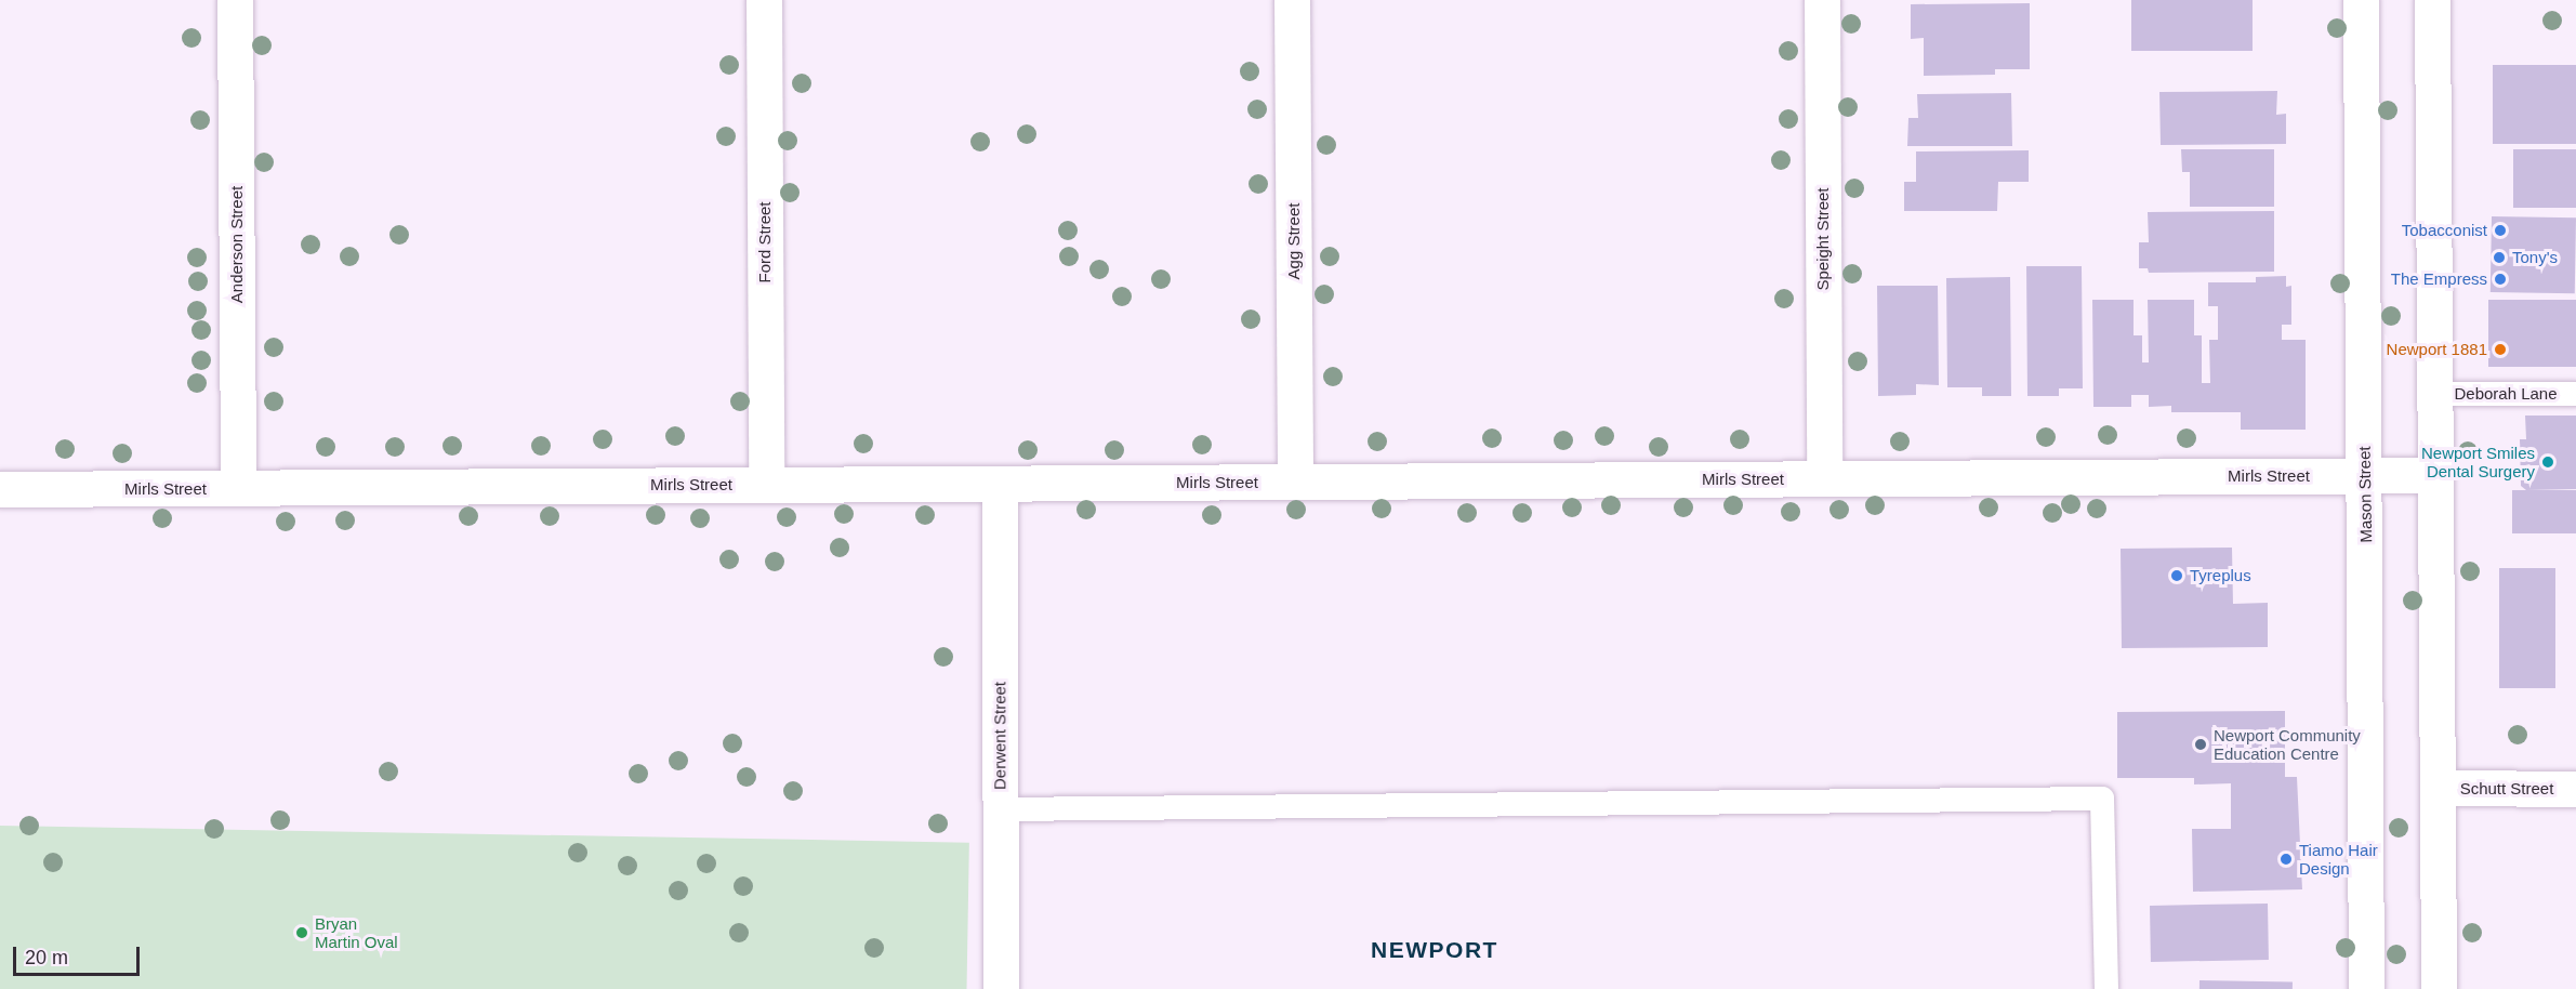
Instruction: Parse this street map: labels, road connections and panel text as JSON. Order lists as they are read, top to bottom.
{
  "streets": {
    "street": [
      "Speight Street",
      "Agg Street",
      "Ford Street",
      "Anderson Street",
      "Mirls Street",
      "Mason Street",
      "Derwent Street",
      "Schutt Street"
    ],
    "lane": ["Deborah Lane"]
  },
  "crossings": [
    ["Speight Street", "Mirls Street"],
    ["Agg Street", "Mirls Street"],
    ["Ford Street", "Mirls Street"],
    ["Anderson Street", "Mirls Street"],
    ["Mirls Street", "Mason Street"],
    ["Mirls Street", "Derwent Street"]
  ],
  "districts": ["NEWPORT"],
  "places": [
    "Tobacconist",
    "Tony's",
    "The Empress",
    "Newport 1881",
    "Newport Smiles Dental Surgery",
    "Tyreplus",
    "Newport Community Education Centre",
    "Tiamo Hair Design",
    "Bryan Martin Oval"
  ],
  "scale_bar": "20 m"
}
